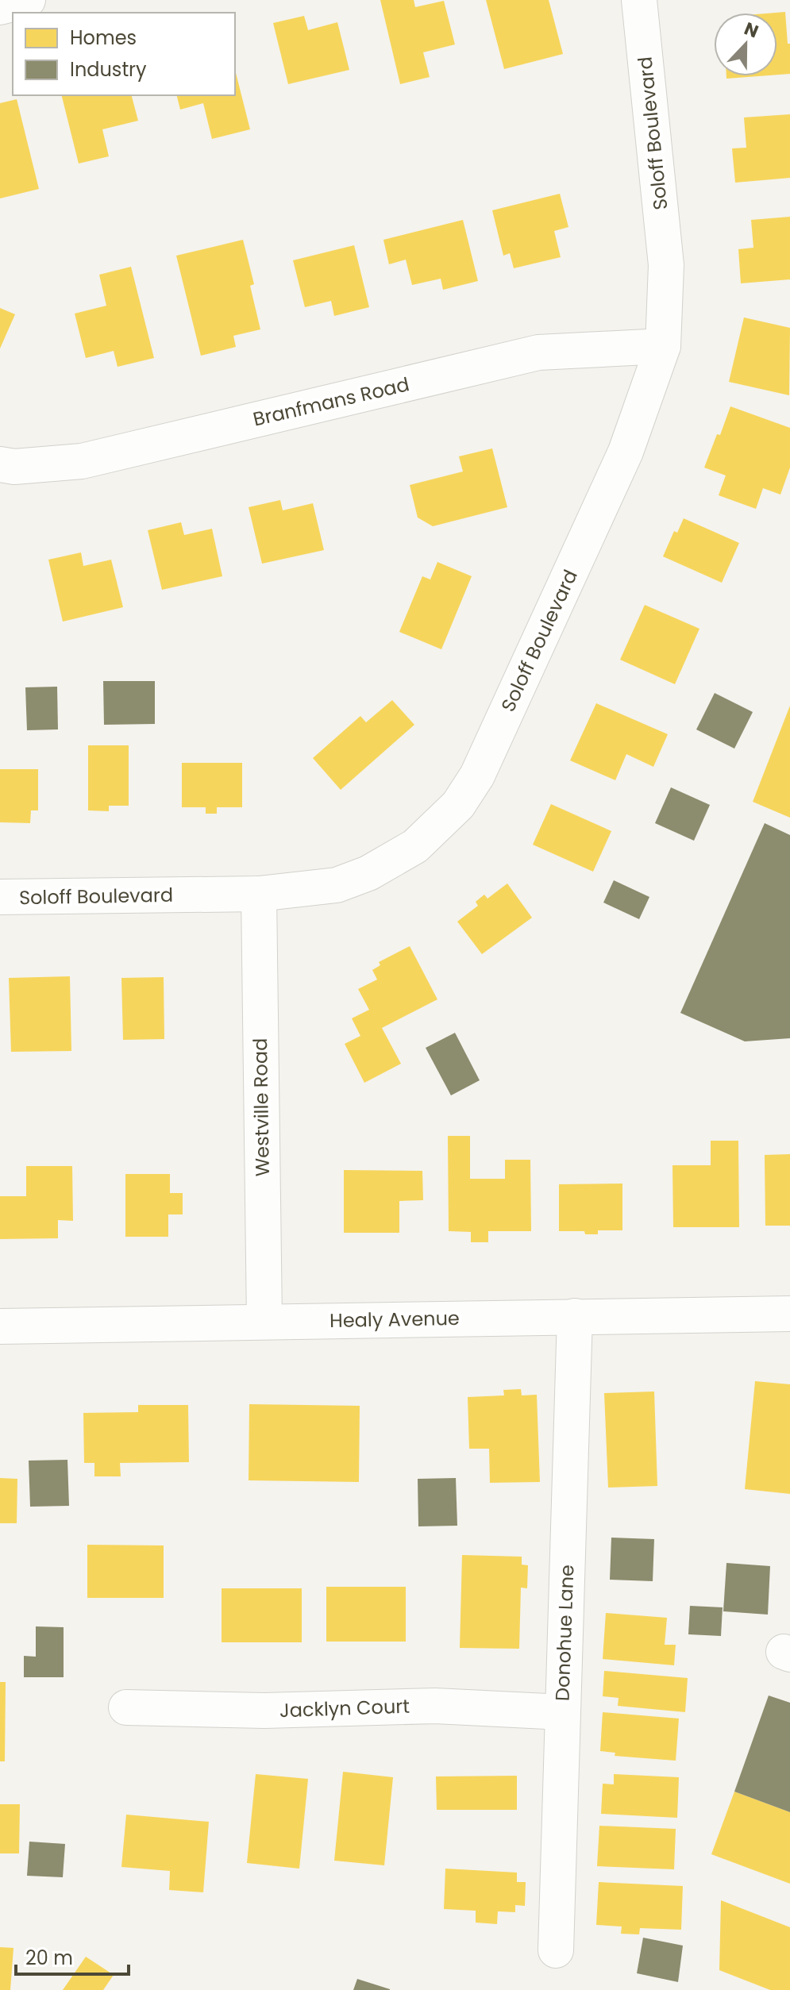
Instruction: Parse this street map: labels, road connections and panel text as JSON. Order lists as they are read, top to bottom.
{
  "streets": {
    "street": [
      "Soloff Boulevard",
      "Branfmans Road",
      "Westville Road",
      "Healy Avenue",
      "Donohue Lane",
      "Jacklyn Court"
    ]
  },
  "crossings": [
    ["Soloff Boulevard", "Branfmans Road"],
    ["Soloff Boulevard", "Westville Road"],
    ["Westville Road", "Healy Avenue"],
    ["Healy Avenue", "Donohue Lane"],
    ["Donohue Lane", "Jacklyn Court"]
  ],
  "legend": ["Homes", "Industry"],
  "scale_bar": "20 m",
  "north": "top"
}
